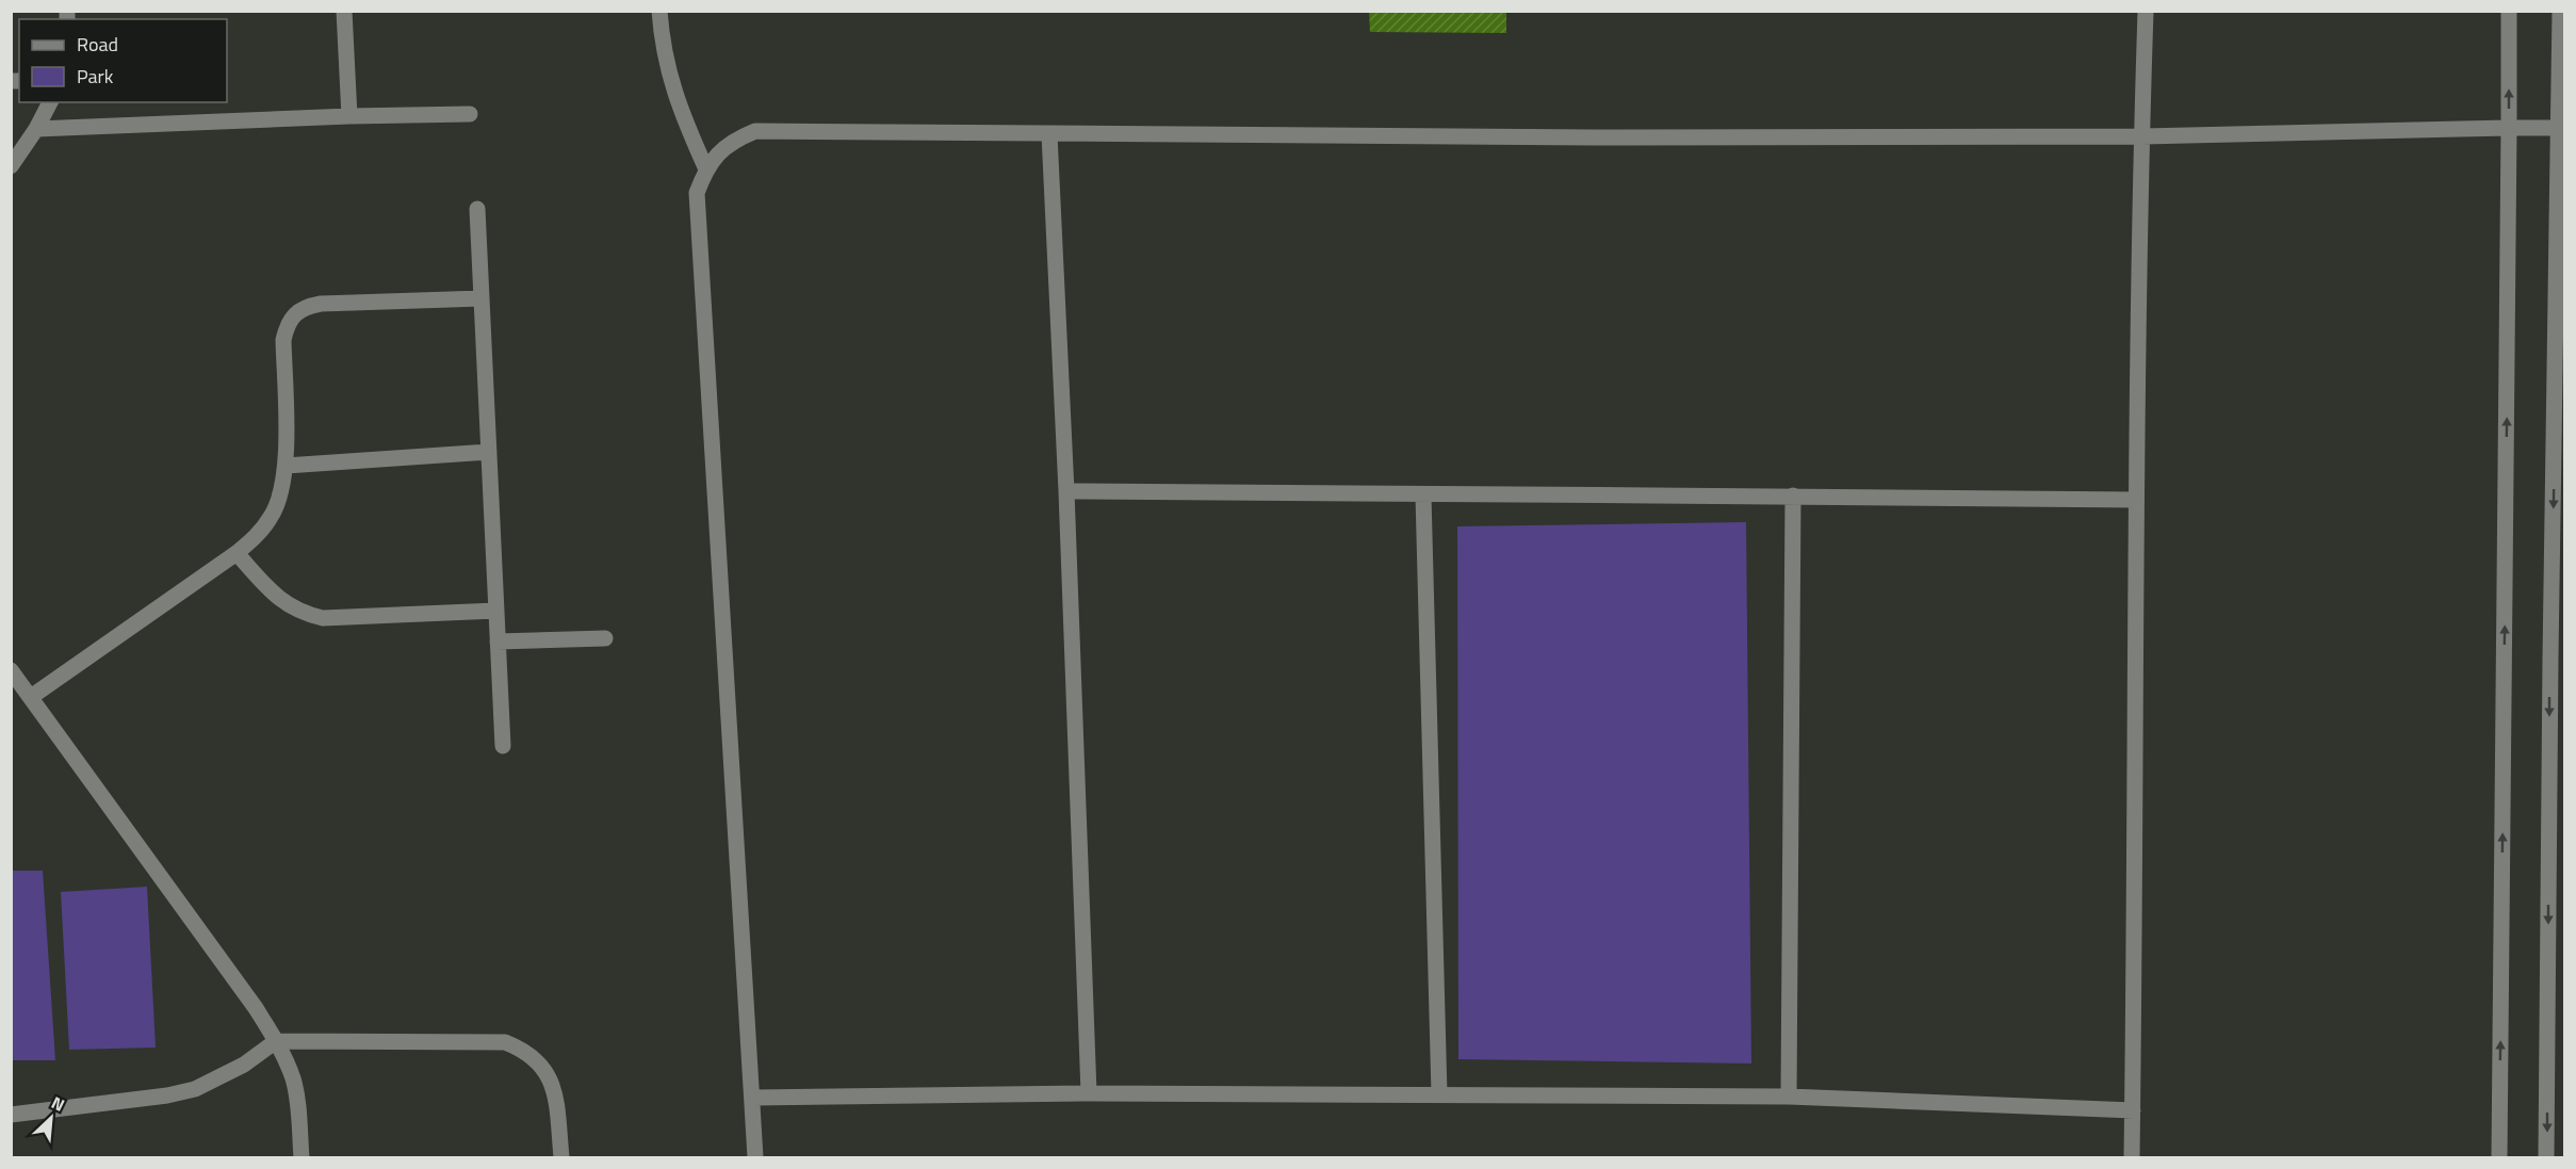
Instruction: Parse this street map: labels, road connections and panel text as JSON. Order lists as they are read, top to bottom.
{
  "legend": ["Road", "Park"],
  "north": "top right"
}
